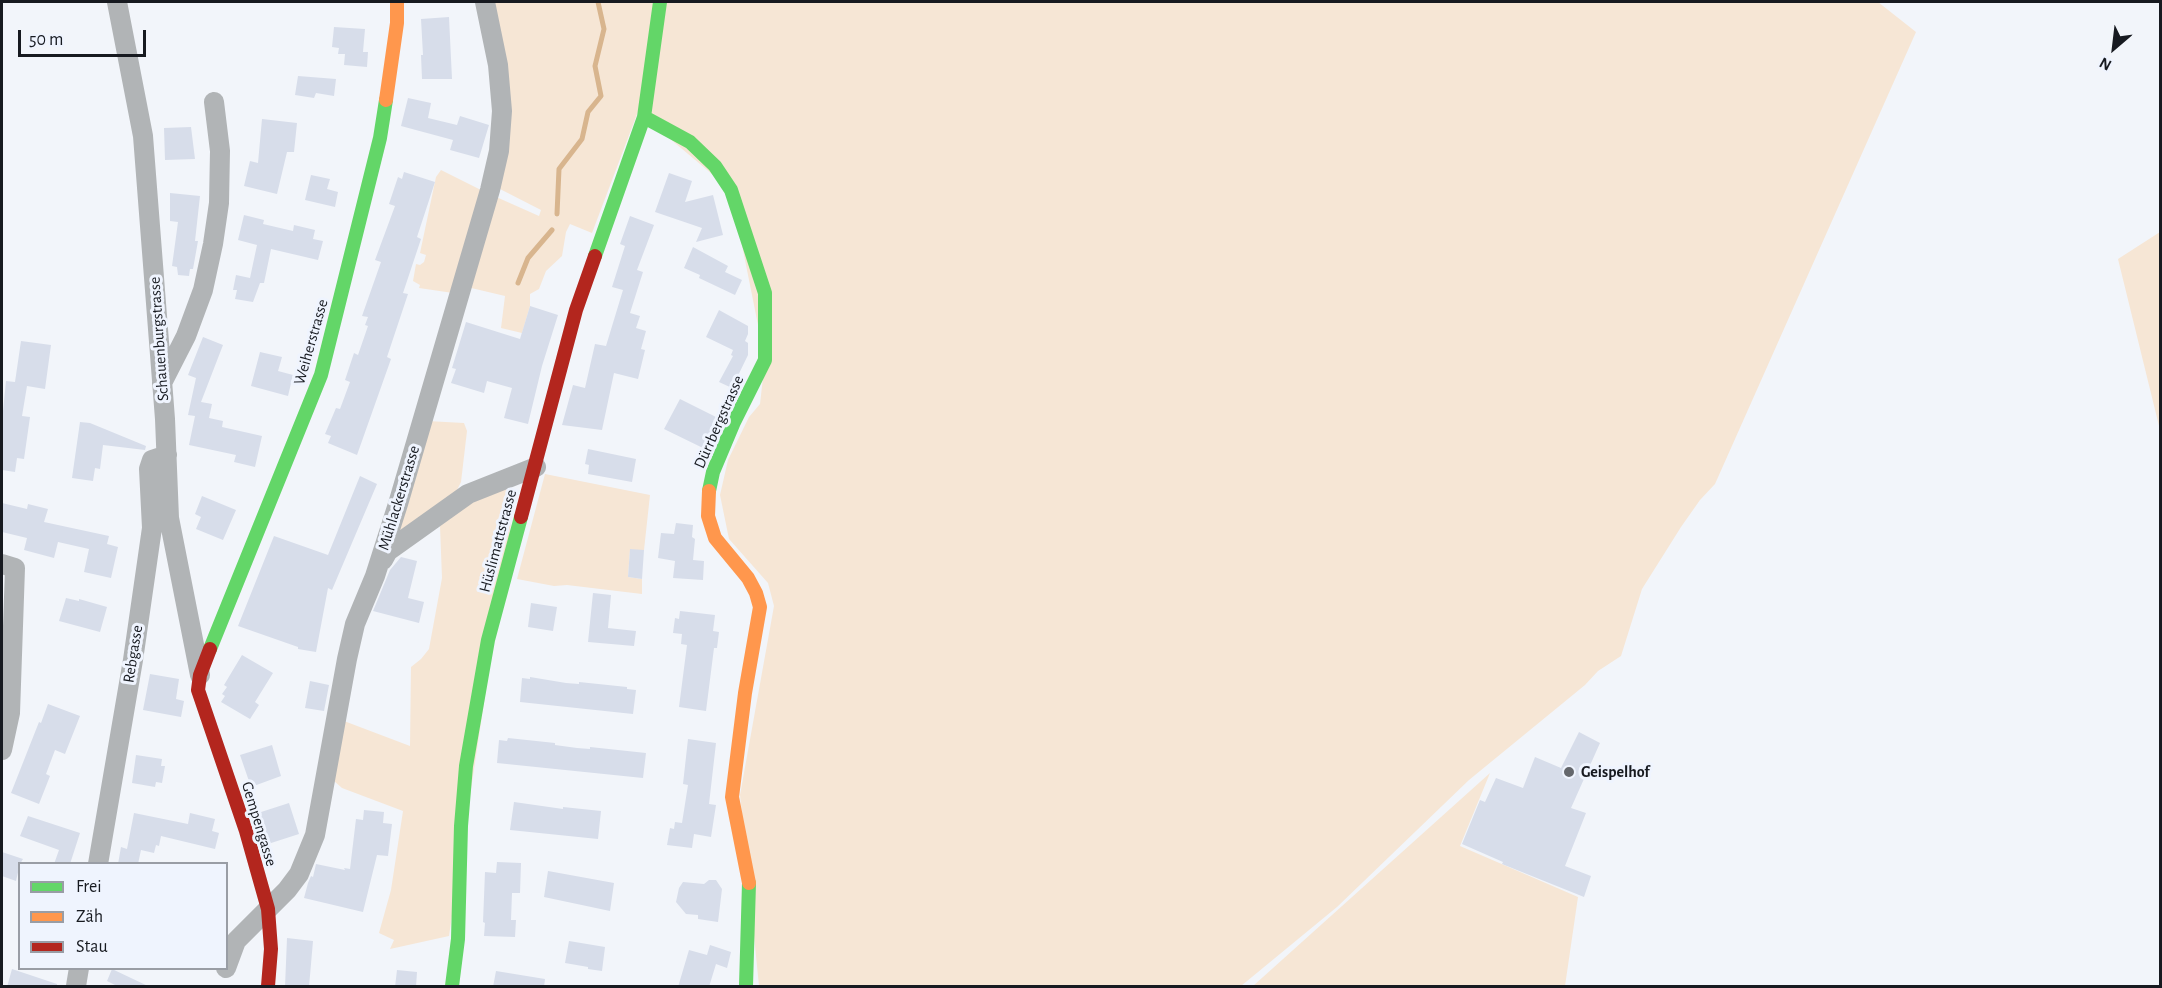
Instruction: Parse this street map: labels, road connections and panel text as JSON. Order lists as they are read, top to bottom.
{
  "streets": {
    "street": [
      "Schauenburgstrasse",
      "Weiherstrasse",
      "Dürrbergstrasse",
      "Mühlackerstrasse",
      "Hüslimattstrasse",
      "Rebgasse",
      "Gempengasse"
    ]
  },
  "crossings": [
    ["Schauenburgstrasse", "Weiherstrasse"],
    ["Schauenburgstrasse", "Rebgasse"],
    ["Schauenburgstrasse", "Gempengasse"],
    ["Weiherstrasse", "Gempengasse"],
    ["Dürrbergstrasse", "Hüslimattstrasse"],
    ["Mühlackerstrasse", "Gempengasse"]
  ],
  "places": ["Geispelhof"],
  "legend": ["Frei", "Zäh", "Stau"],
  "scale_bar": "50 m",
  "north": "bottom left"
}
